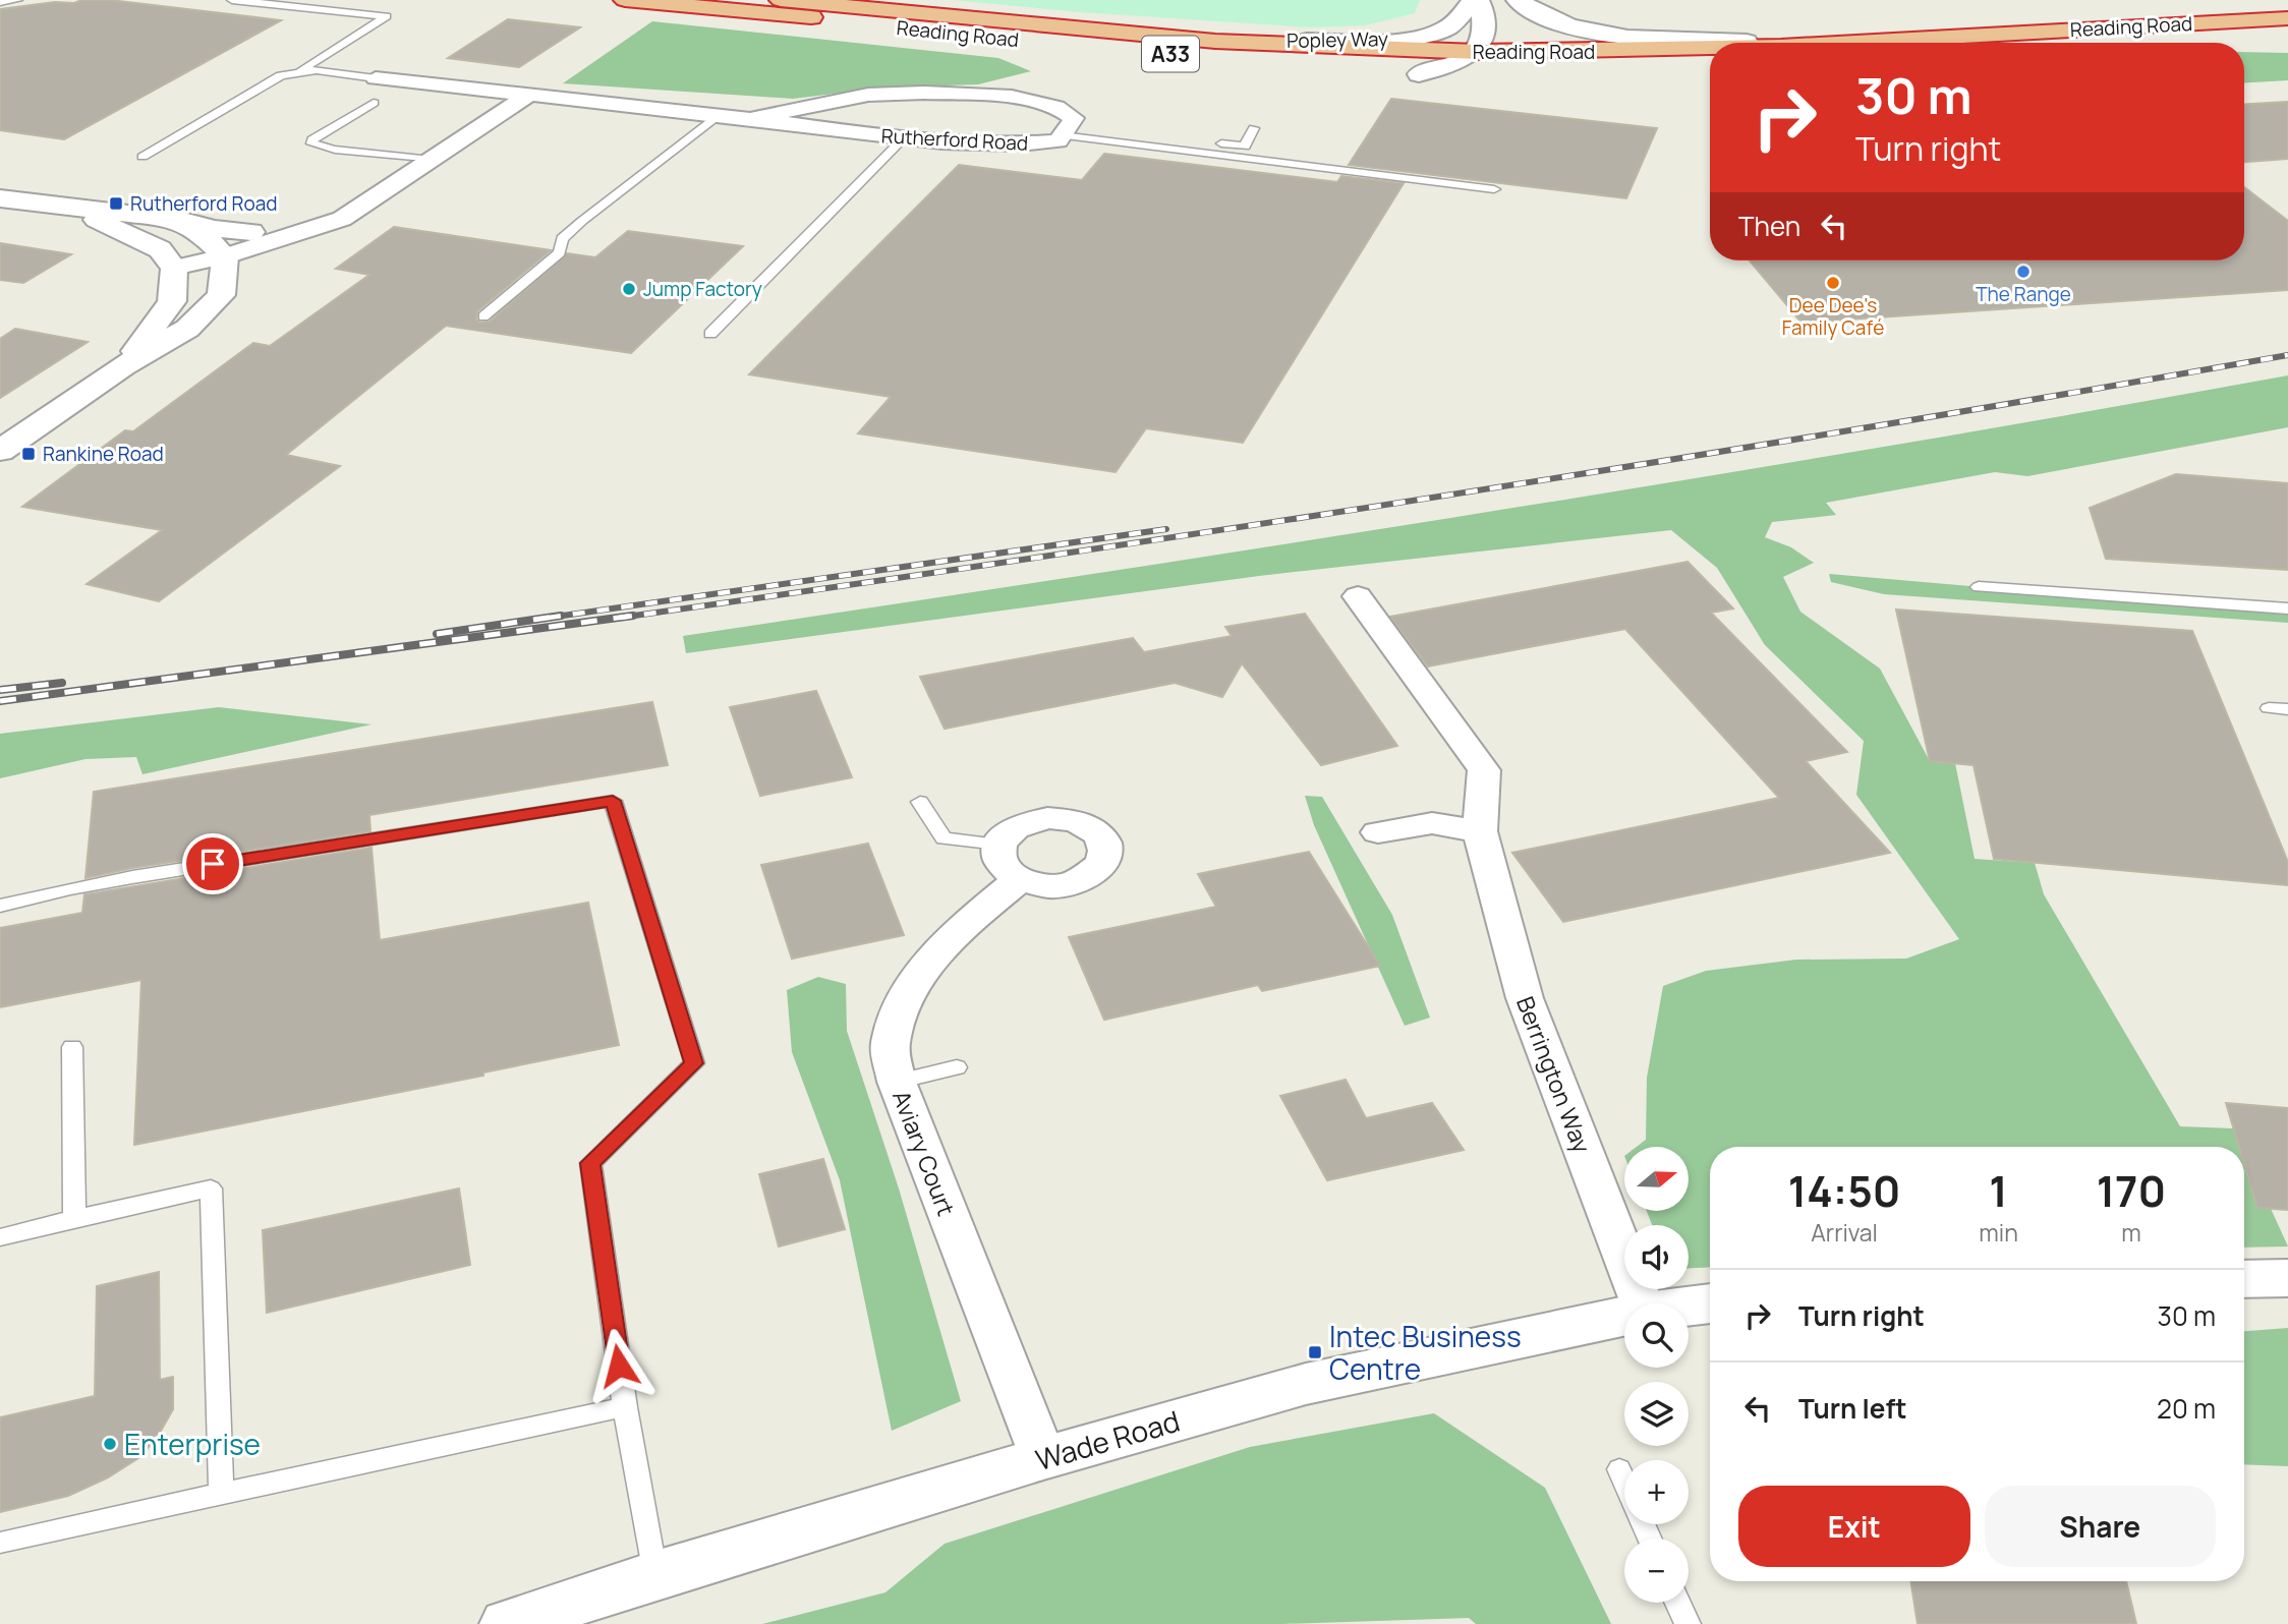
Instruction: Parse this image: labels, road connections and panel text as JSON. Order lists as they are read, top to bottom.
{
  "streets": {
    "highway": ["Reading Road", "A33"],
    "street": [
      "Popley Way",
      "Rutherford Road",
      "Berrington Way",
      "Aviary Court",
      "Wade Road"
    ]
  },
  "crossings": [
    ["Reading Road", "Popley Way"],
    ["Reading Road", "A33"],
    ["Popley Way", "A33"],
    ["Aviary Court", "Wade Road"]
  ],
  "places": {
    "transit": ["Rutherford Road", "Rankine Road", "Intec Business Centre"],
    "other": [
      "The Range",
      "Dee Dee's Family Café",
      "Jump Factory",
      "Enterprise"
    ]
  },
  "north": "right",
  "page": {
    "turn": ["30 m", "Turn right"],
    "then": "Then",
    "map_buttons": ["+", "−"],
    "eta": [
      "14:50",
      "Arrival",
      "1",
      "min",
      "170",
      "m"
    ],
    "list": [
      {
        "name": "Turn right",
        "value": "30 m"
      },
      {
        "name": "Turn left",
        "value": "20 m"
      }
    ],
    "buttons": ["Exit", "Share"]
  }
}
